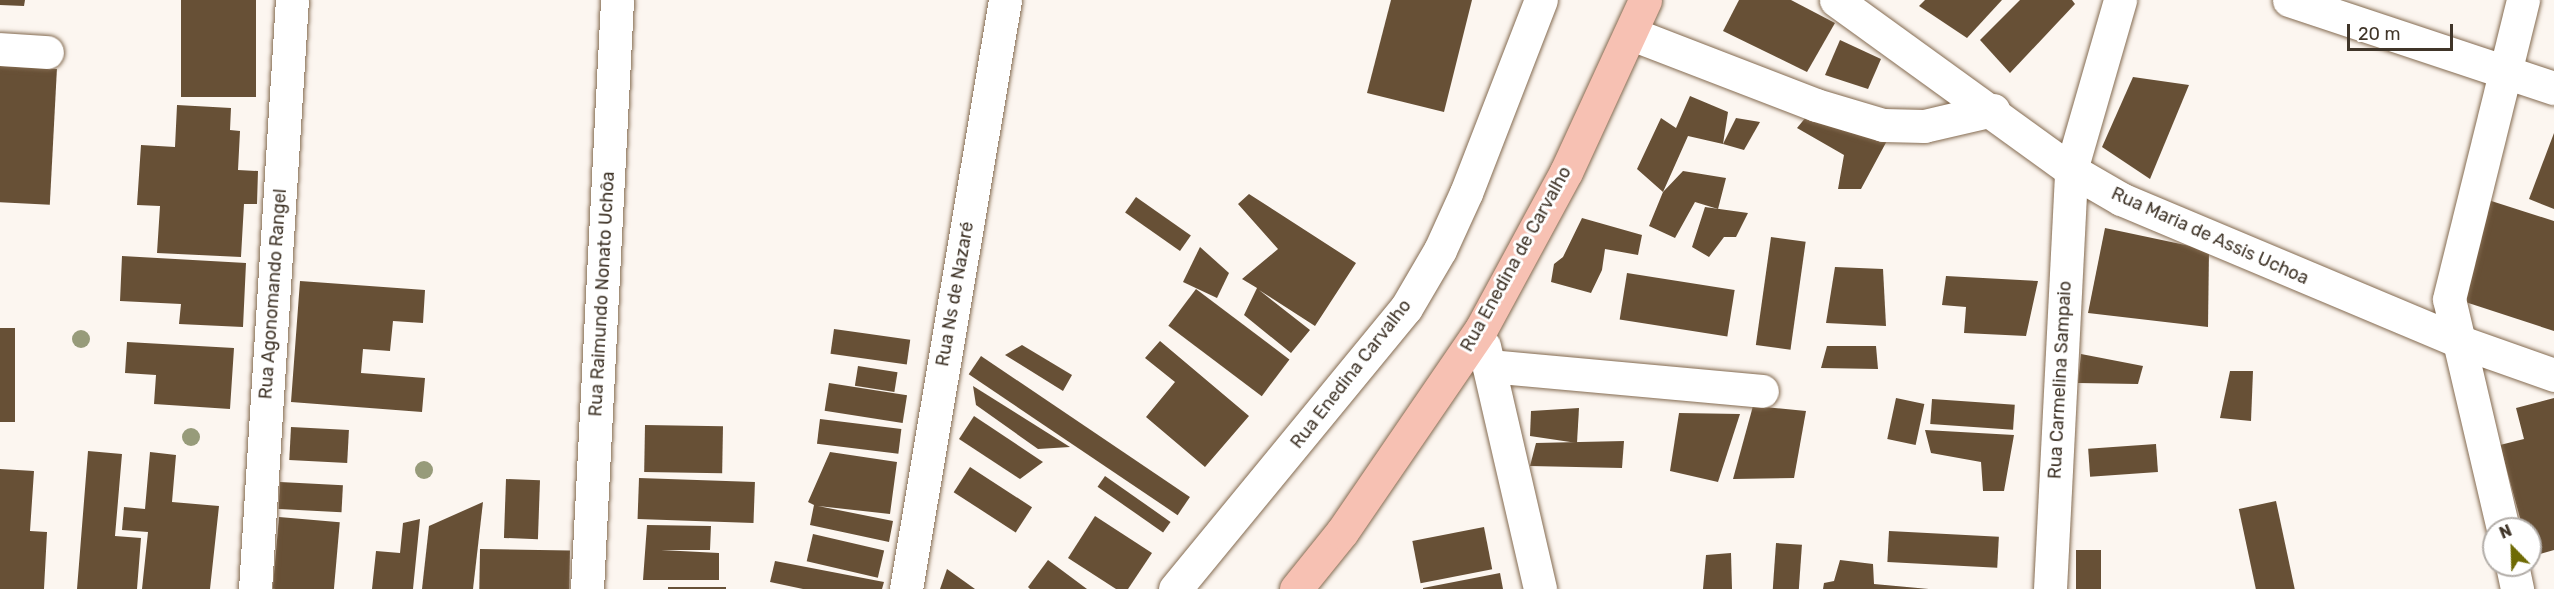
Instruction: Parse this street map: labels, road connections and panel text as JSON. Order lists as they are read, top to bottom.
{
  "streets": {
    "main road": ["Rua Enedina de Carvalho"],
    "street": [
      "Rua Maria de Assis Uchoa",
      "Rua Agonomando Rangel",
      "Rua Raimundo Nonato Uchôa",
      "Rua Ns de Nazaré",
      "Rua Enedina Carvalho",
      "Rua Carmelina Sampaio"
    ]
  },
  "crossings": [
    ["Rua Maria de Assis Uchoa", "Rua Carmelina Sampaio"]
  ],
  "scale_bar": "20 m",
  "north": "top left"
}
